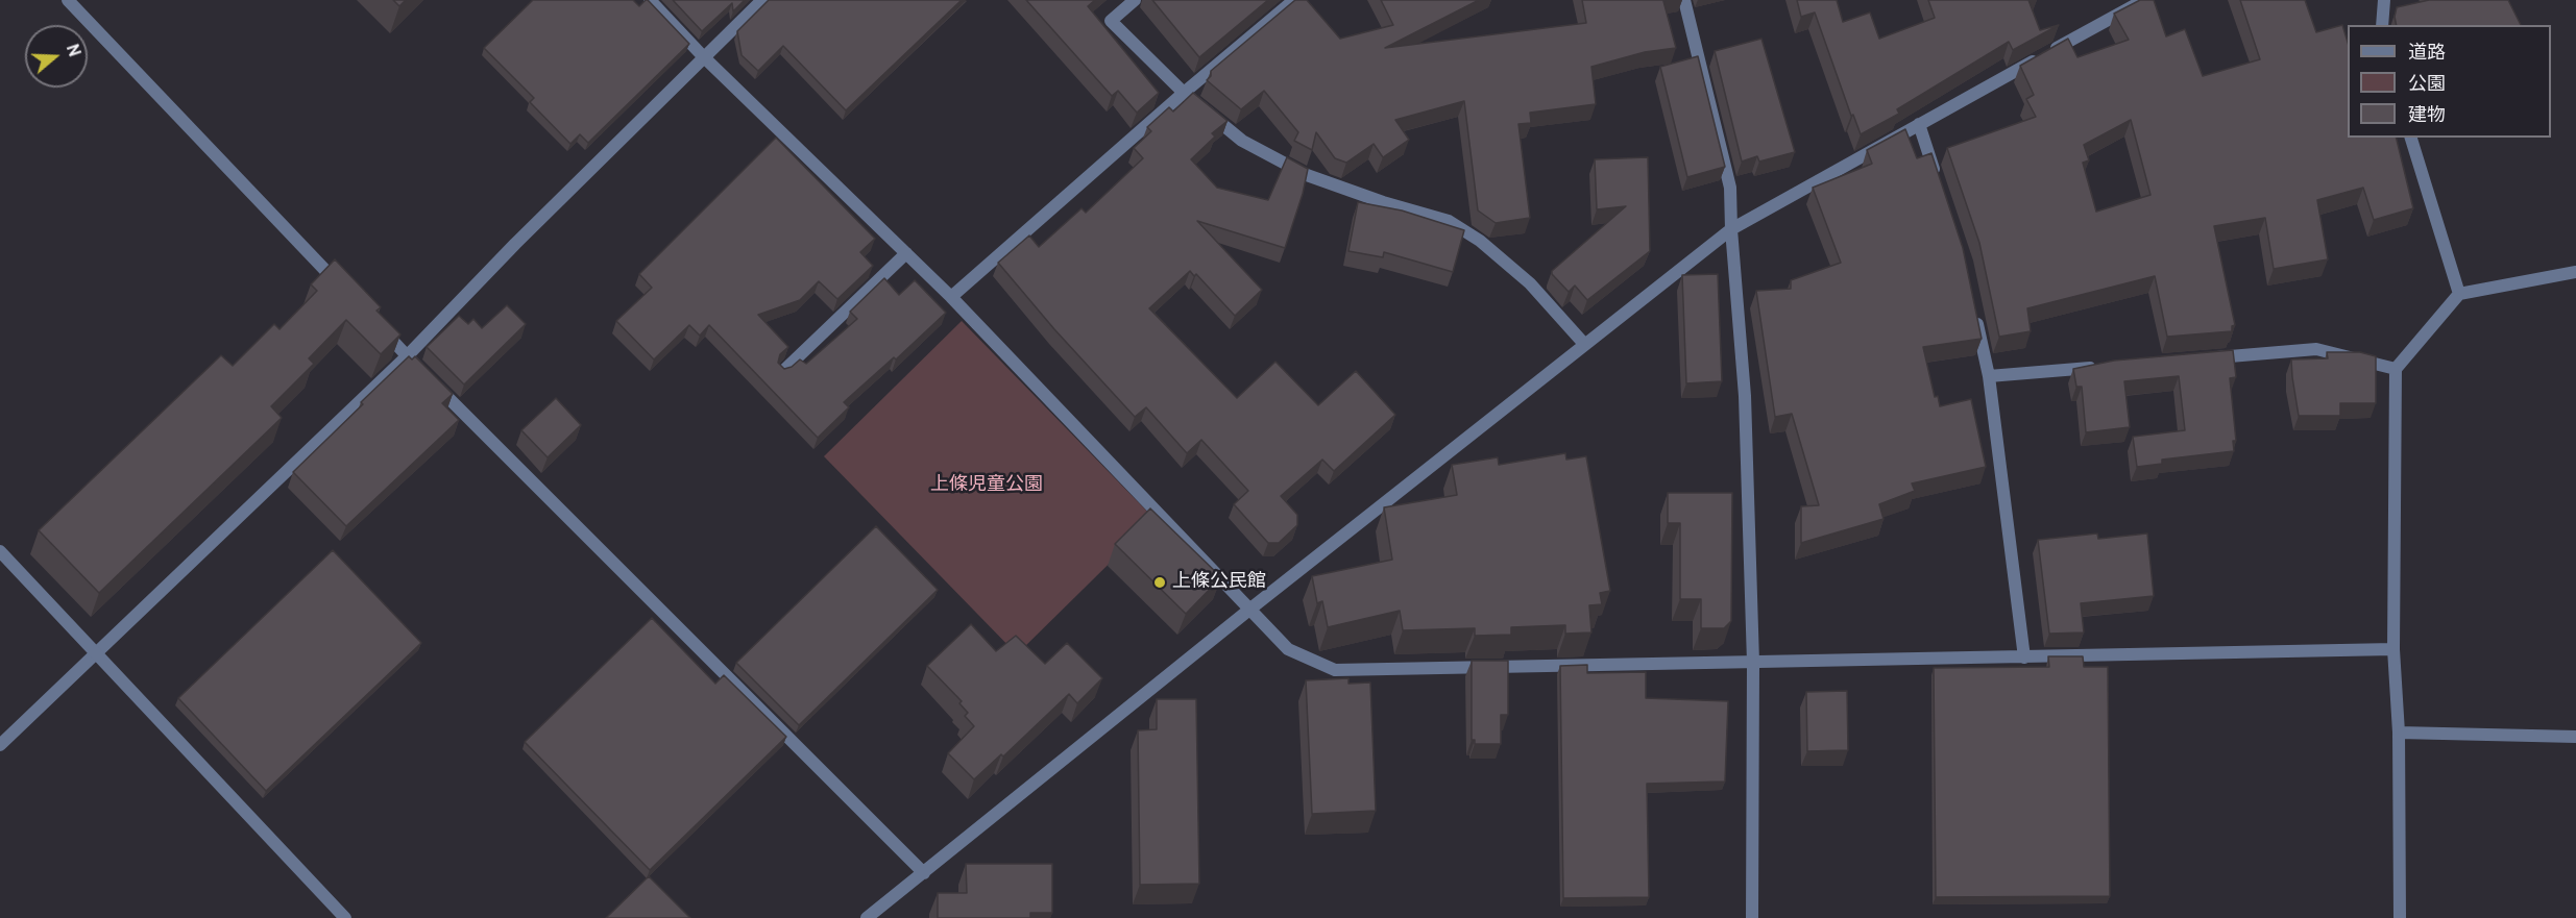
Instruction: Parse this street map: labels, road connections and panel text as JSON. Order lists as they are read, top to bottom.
{
  "parks": ["上條児童公園"],
  "places": ["上條公民館"],
  "legend": ["道路", "公園", "建物"],
  "north": "right"
}
